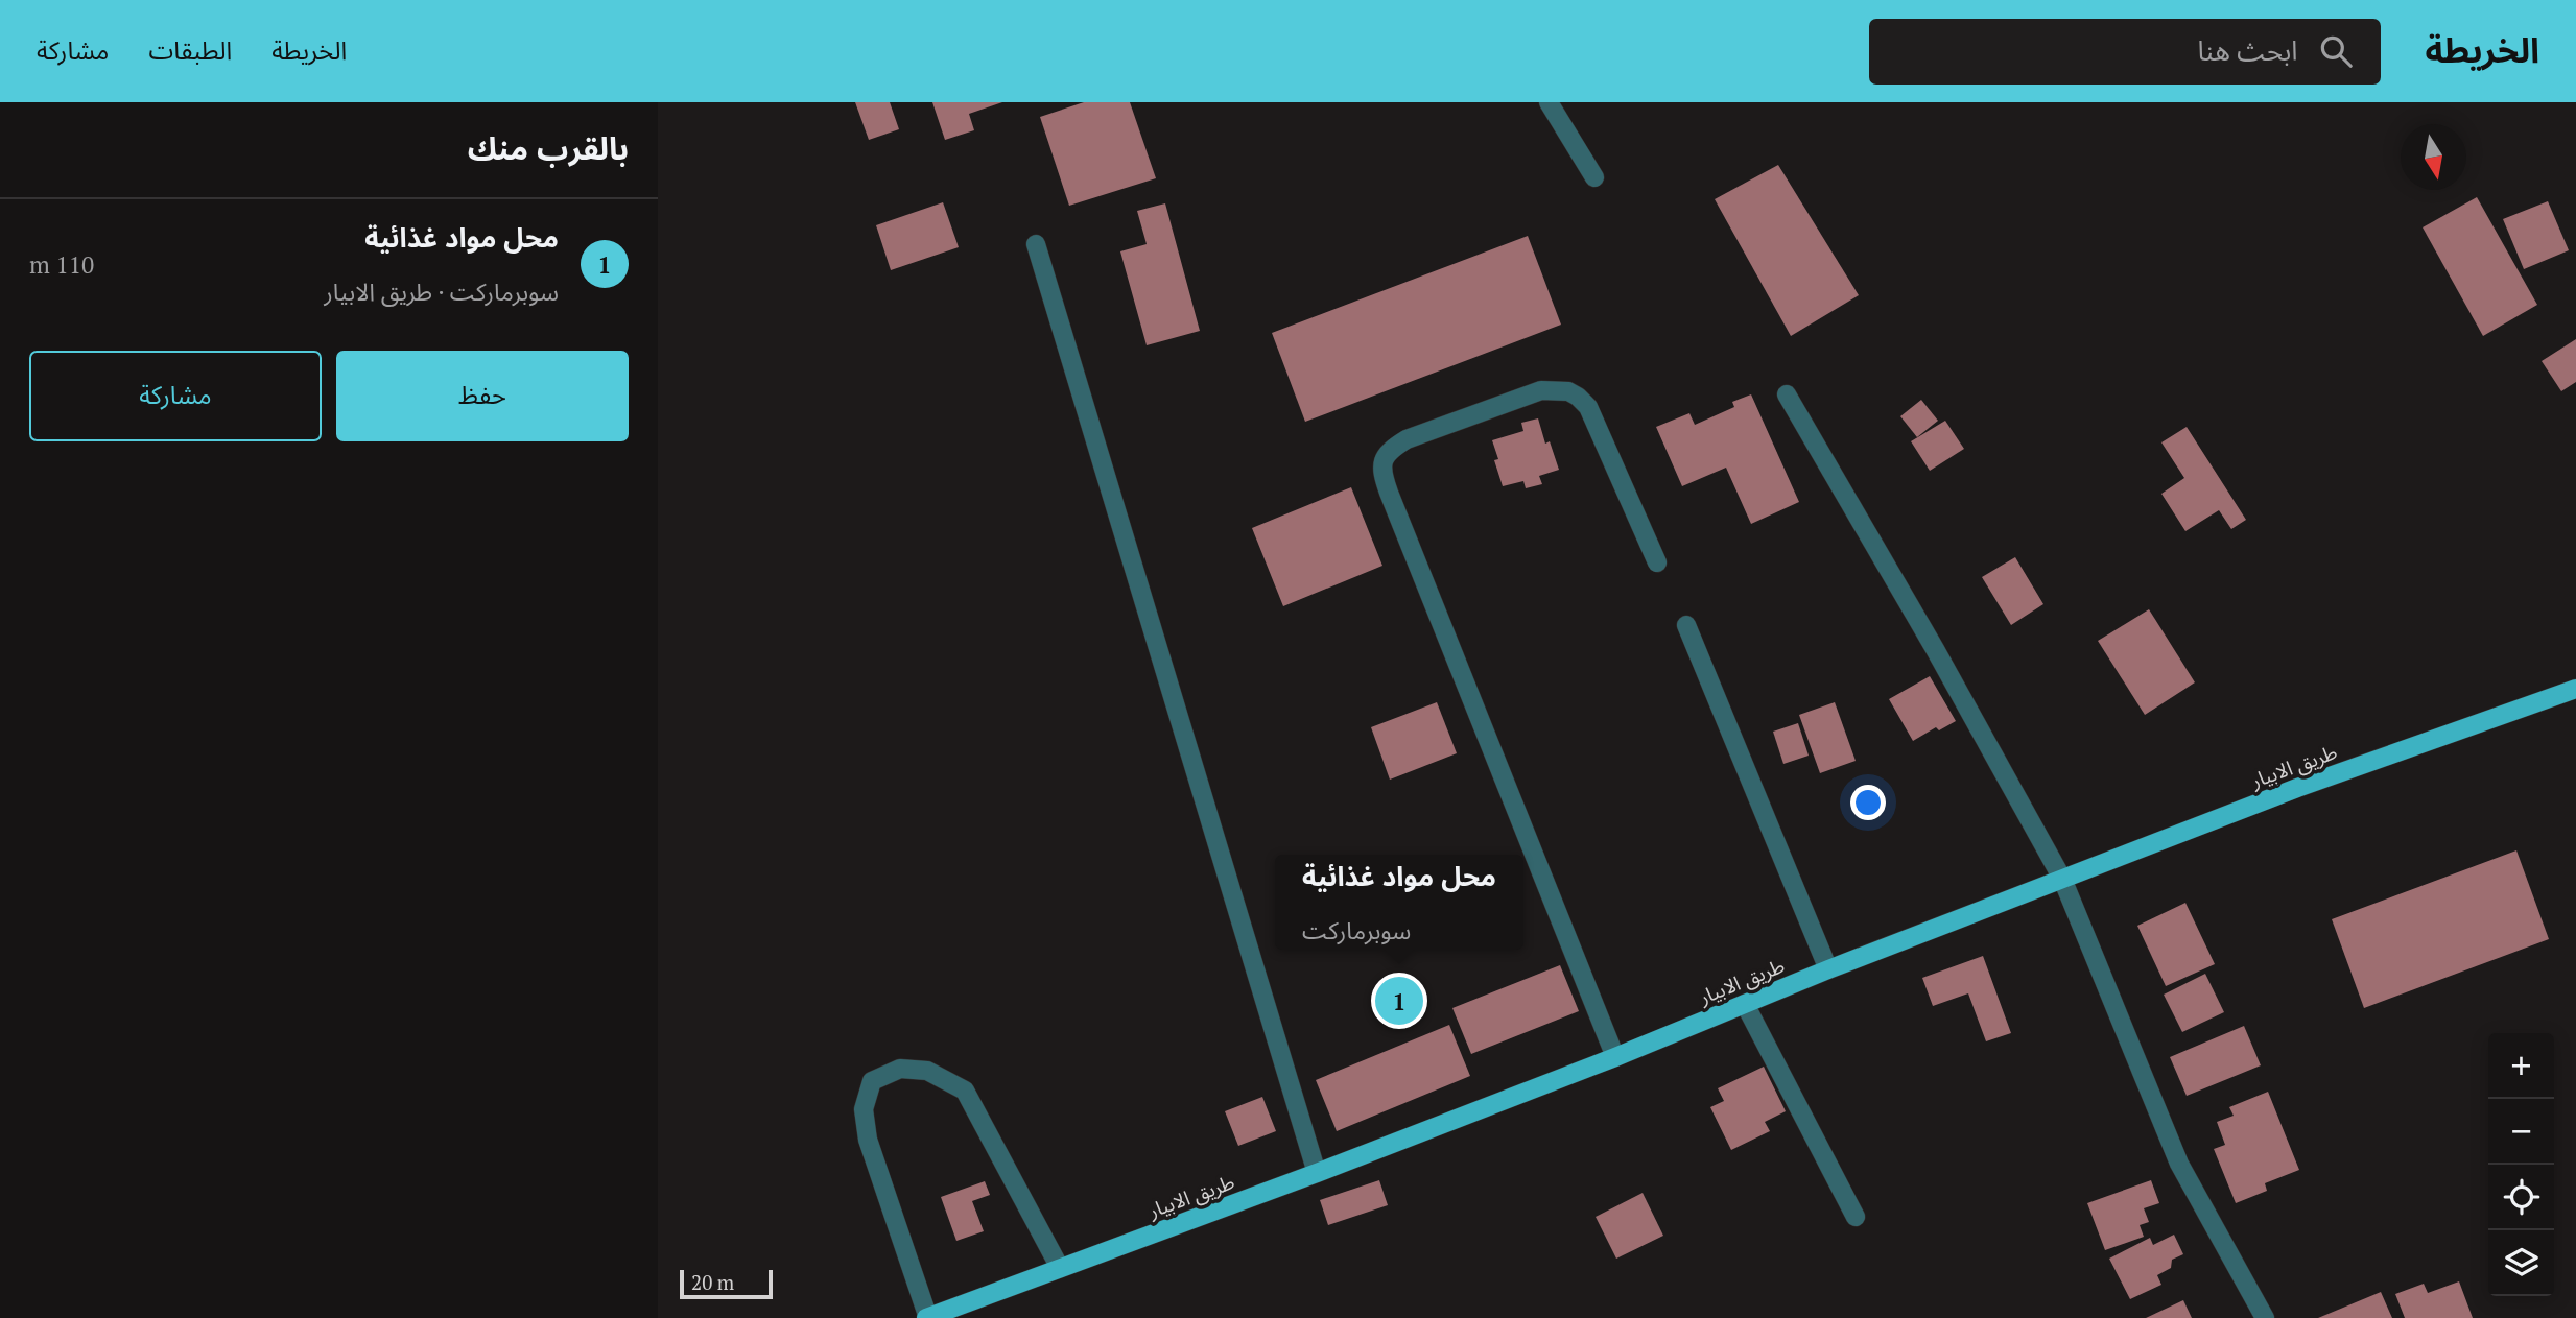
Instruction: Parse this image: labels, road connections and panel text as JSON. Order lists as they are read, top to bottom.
{
  "streets": {
    "main road": ["طريق الابيار"]
  },
  "scale_bar": "20 m",
  "north": "bottom",
  "page": {
    "header": "الخريطة",
    "search": "ابحث هنا",
    "nav": ["الخريطة", "الطبقات", "مشاركة"],
    "heading": "بالقرب منك",
    "list": [
      {
        "mark": "1",
        "name": "محل مواد غذائية",
        "note": "سوبرماركت · طريق الابيار",
        "value": "110 m"
      }
    ],
    "buttons": ["حفظ", "مشاركة"],
    "popup": ["محل مواد غذائية", "سوبرماركت"],
    "pins": "1",
    "map_buttons": ["+", "−"],
    "scale": "20 m"
  }
}
